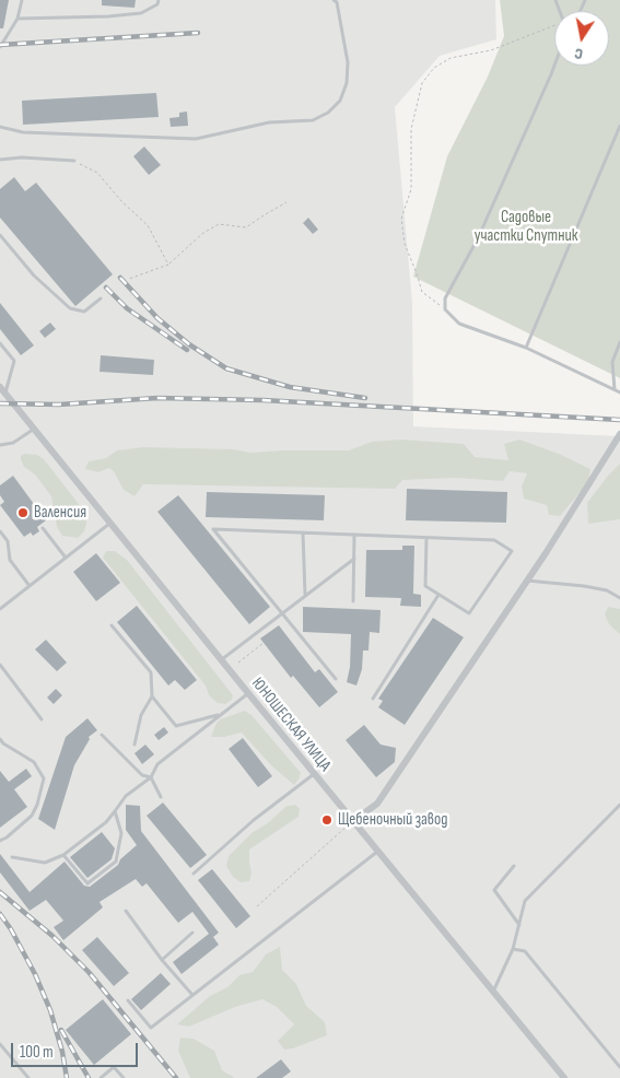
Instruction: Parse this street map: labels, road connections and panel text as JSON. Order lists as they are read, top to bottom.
{
  "streets": {
    "street": ["ЮНОШЕСКАЯ УЛИЦА"]
  },
  "parks": ["Садовые участки Спутник"],
  "places": ["Валенсия", "Щебеночный завод"],
  "scale_bar": "100 m",
  "north": "bottom"
}
